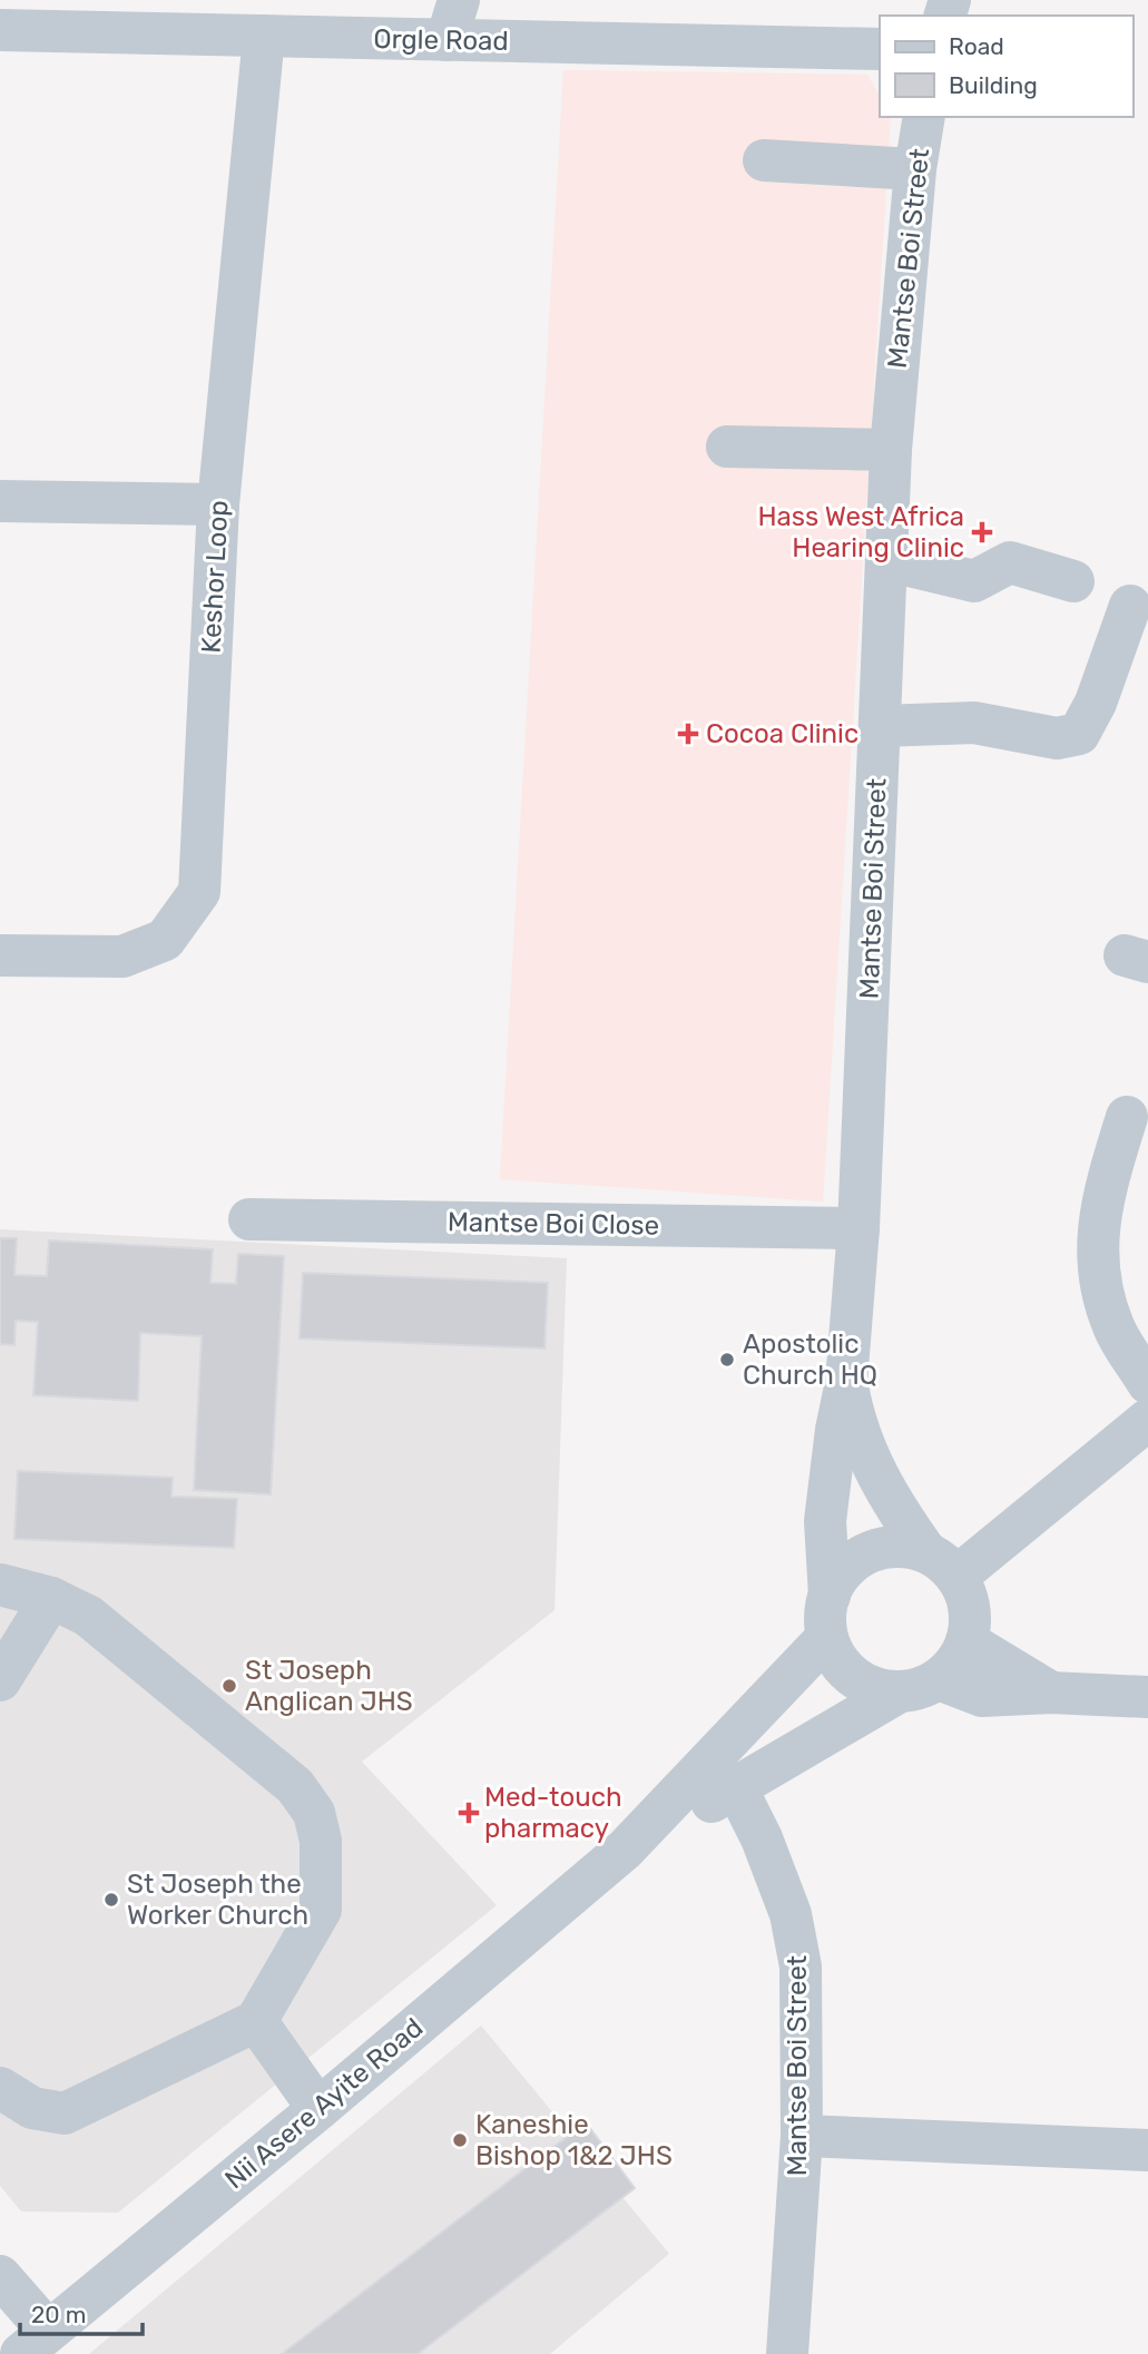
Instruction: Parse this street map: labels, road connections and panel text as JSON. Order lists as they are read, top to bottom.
{
  "streets": {
    "street": [
      "Orgle Road",
      "Mantse Boi Street",
      "Keshor Loop",
      "Mantse Boi Close",
      "Nii Asere Ayite Road"
    ]
  },
  "crossings": [
    ["Orgle Road", "Keshor Loop"],
    ["Mantse Boi Street", "Mantse Boi Close"],
    ["Mantse Boi Street", "Nii Asere Ayite Road"]
  ],
  "places": {
    "health": ["Hass West Africa Hearing Clinic", "Cocoa Clinic", "Med-touch pharmacy"],
    "other": [
      "Apostolic Church HQ",
      "St Joseph Anglican JHS",
      "St Joseph the Worker Church",
      "Kaneshie Bishop 1&2 JHS"
    ]
  },
  "legend": ["Road", "Building"],
  "scale_bar": "20 m"
}
